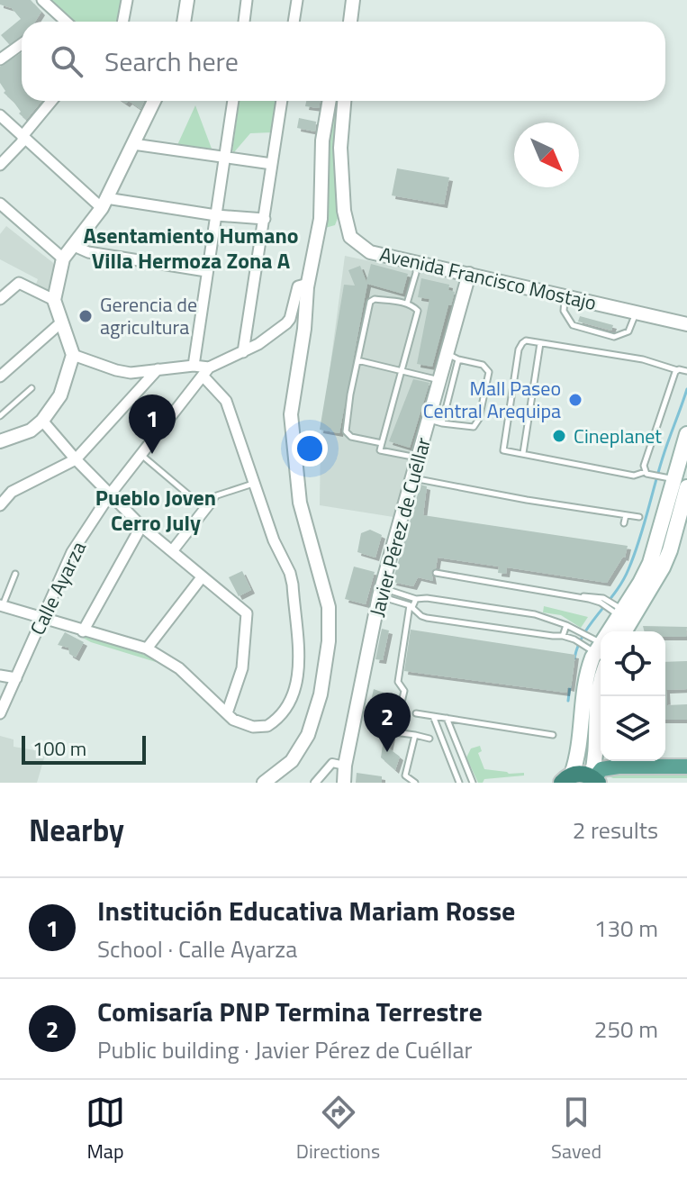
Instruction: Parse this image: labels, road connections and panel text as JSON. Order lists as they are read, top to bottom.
{
  "streets": {
    "street": ["Avenida Francisco Mostajo", "Javier Pérez de Cuéllar", "Calle Ayarza"]
  },
  "crossings": [
    ["Avenida Francisco Mostajo", "Javier Pérez de Cuéllar"]
  ],
  "districts": ["Asentamiento Humano Villa Hermoza Zona A", "Pueblo Joven Cerro July"],
  "places": ["Gerencia de agricultura", "Mall Paseo Central Arequipa", "Cineplanet"],
  "scale_bar": "100 m",
  "north": "bottom right",
  "page": {
    "search": "Search here",
    "pins": ["1", "2"],
    "scale": "100 m",
    "heading": ["Nearby", "2 results"],
    "list": [
      {
        "mark": "1",
        "name": "Institución Educativa Mariam Rosse",
        "note": "School · Calle Ayarza",
        "value": "130 m"
      },
      {
        "mark": "2",
        "name": "Comisaría PNP Termina Terrestre",
        "note": "Public building · Javier Pérez de Cuéllar",
        "value": "250 m"
      }
    ],
    "nav": ["Map", "Directions", "Saved"]
  }
}
